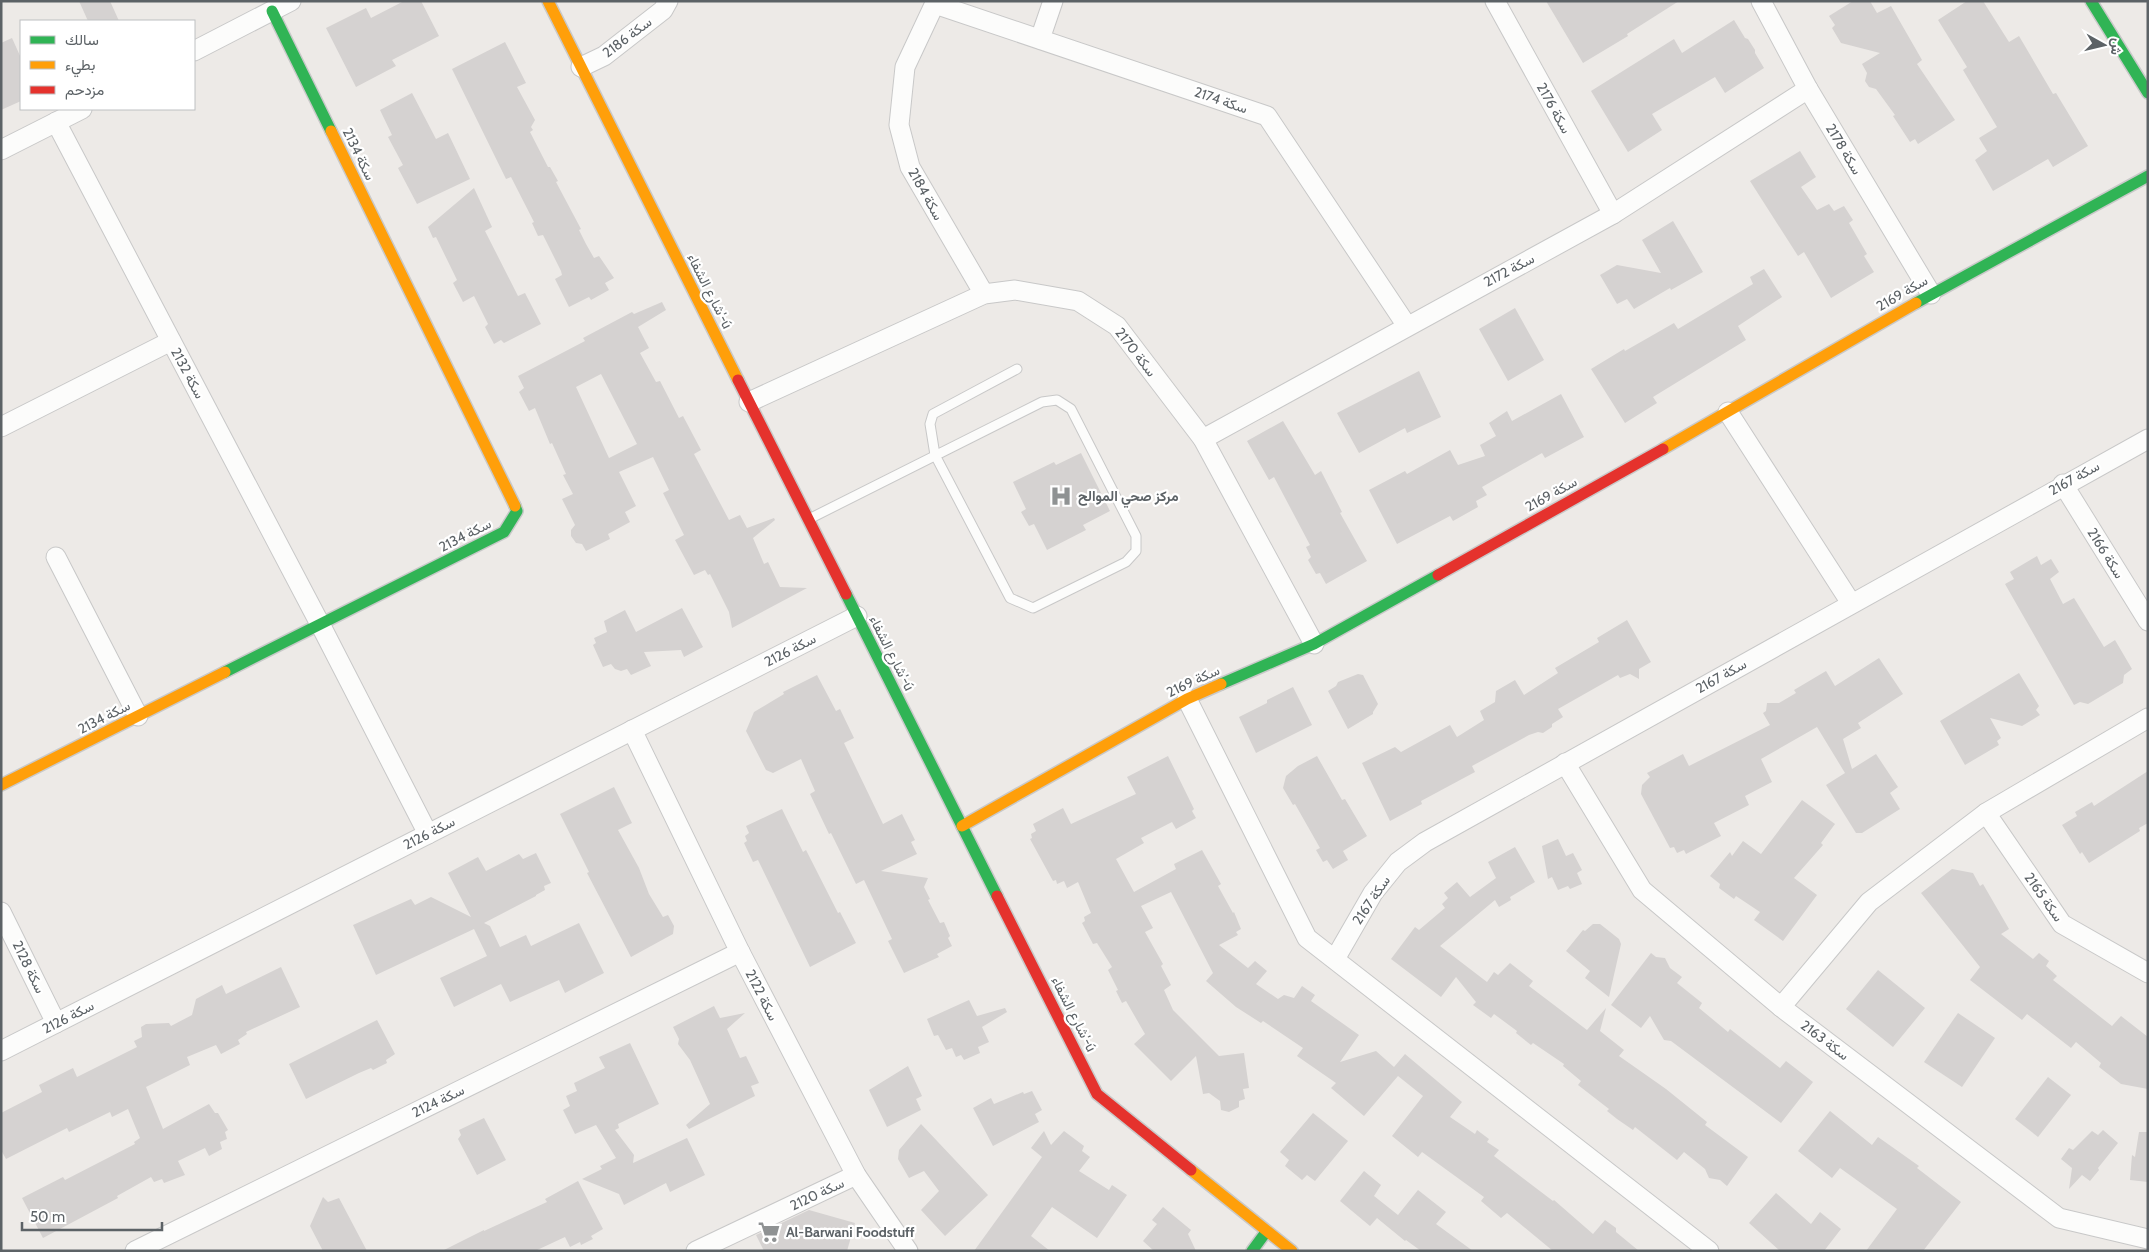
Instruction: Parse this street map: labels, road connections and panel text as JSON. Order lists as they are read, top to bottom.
{
  "streets": {
    "street": [
      "سكة 2186",
      "سكة 2174",
      "سكة 2176",
      "سكة 2178",
      "سكة 2134",
      "سكة 2184",
      "سكة 2172",
      "شارع الشفاء'-ú",
      "سكة 2169",
      "سكة 2170",
      "سكة 2132",
      "سكة 2167",
      "سكة 2166",
      "سكة 2126",
      "سكة 2165",
      "سكة 2128",
      "سكة 2122",
      "سكة 2163",
      "سكة 2124",
      "سكة 2120"
    ]
  },
  "crossings": [
    ["سكة 2186", "شارع الشفاء'-ú"],
    ["سكة 2174", "سكة 2184"],
    ["سكة 2174", "سكة 2172"],
    ["سكة 2176", "سكة 2172"],
    ["سكة 2178", "سكة 2172"],
    ["سكة 2178", "سكة 2169"],
    ["سكة 2134", "سكة 2132"],
    ["سكة 2184", "سكة 2170"],
    ["سكة 2172", "سكة 2170"],
    ["شارع الشفاء'-ú", "سكة 2169"],
    ["شارع الشفاء'-ú", "سكة 2170"],
    ["شارع الشفاء'-ú", "سكة 2126"],
    ["سكة 2169", "سكة 2170"],
    ["سكة 2132", "سكة 2126"],
    ["سكة 2167", "سكة 2166"],
    ["سكة 2167", "سكة 2163"],
    ["سكة 2126", "سكة 2128"],
    ["سكة 2126", "سكة 2122"],
    ["سكة 2122", "سكة 2124"],
    ["سكة 2122", "سكة 2120"]
  ],
  "places": {
    "hospital": ["مركز صحي الموالح"],
    "supermarket": ["Al-Barwani Foodstuff"]
  },
  "legend": ["سالك", "بطيء", "مزدحم"],
  "scale_bar": "50 m",
  "north": "right"
}
